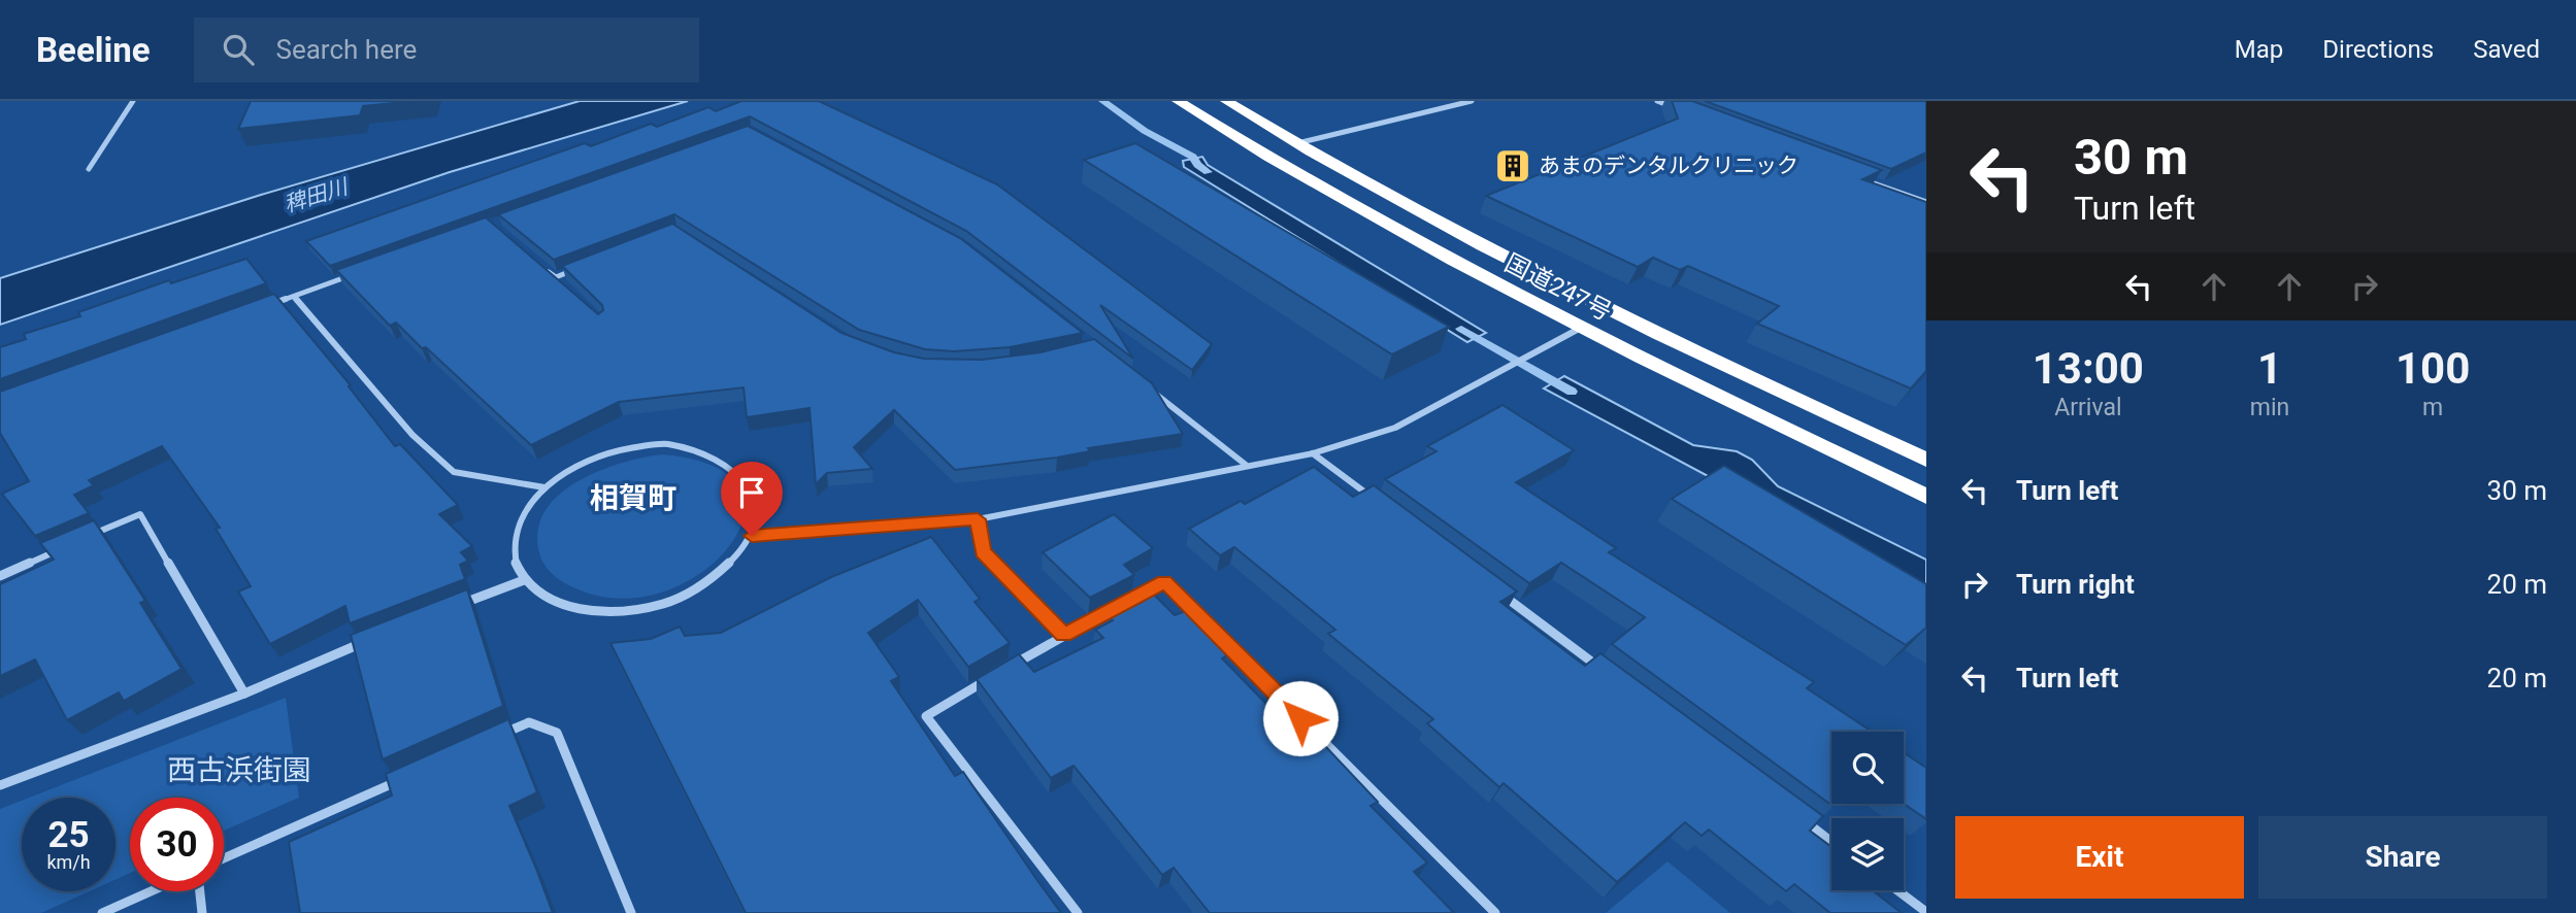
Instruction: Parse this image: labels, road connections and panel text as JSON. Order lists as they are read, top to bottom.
{
  "streets": {
    "highway": ["国道247号"]
  },
  "districts": ["相賀町"],
  "water": ["稗田川"],
  "parks": ["西古浜街園"],
  "places": {
    "building": ["あまのデンタルクリニック"]
  },
  "page": {
    "header": "Beeline",
    "search": "Search here",
    "nav": ["Map", "Directions", "Saved"],
    "turn": ["30 m", "Turn left"],
    "eta": [
      "13:00",
      "Arrival",
      "1",
      "min",
      "100",
      "m"
    ],
    "list": [
      {
        "name": "Turn left",
        "value": "30 m"
      },
      {
        "name": "Turn right",
        "value": "20 m"
      },
      {
        "name": "Turn left",
        "value": "20 m"
      }
    ],
    "speed": "25 km/h",
    "limit": "30",
    "buttons": ["Exit", "Share"]
  }
}
